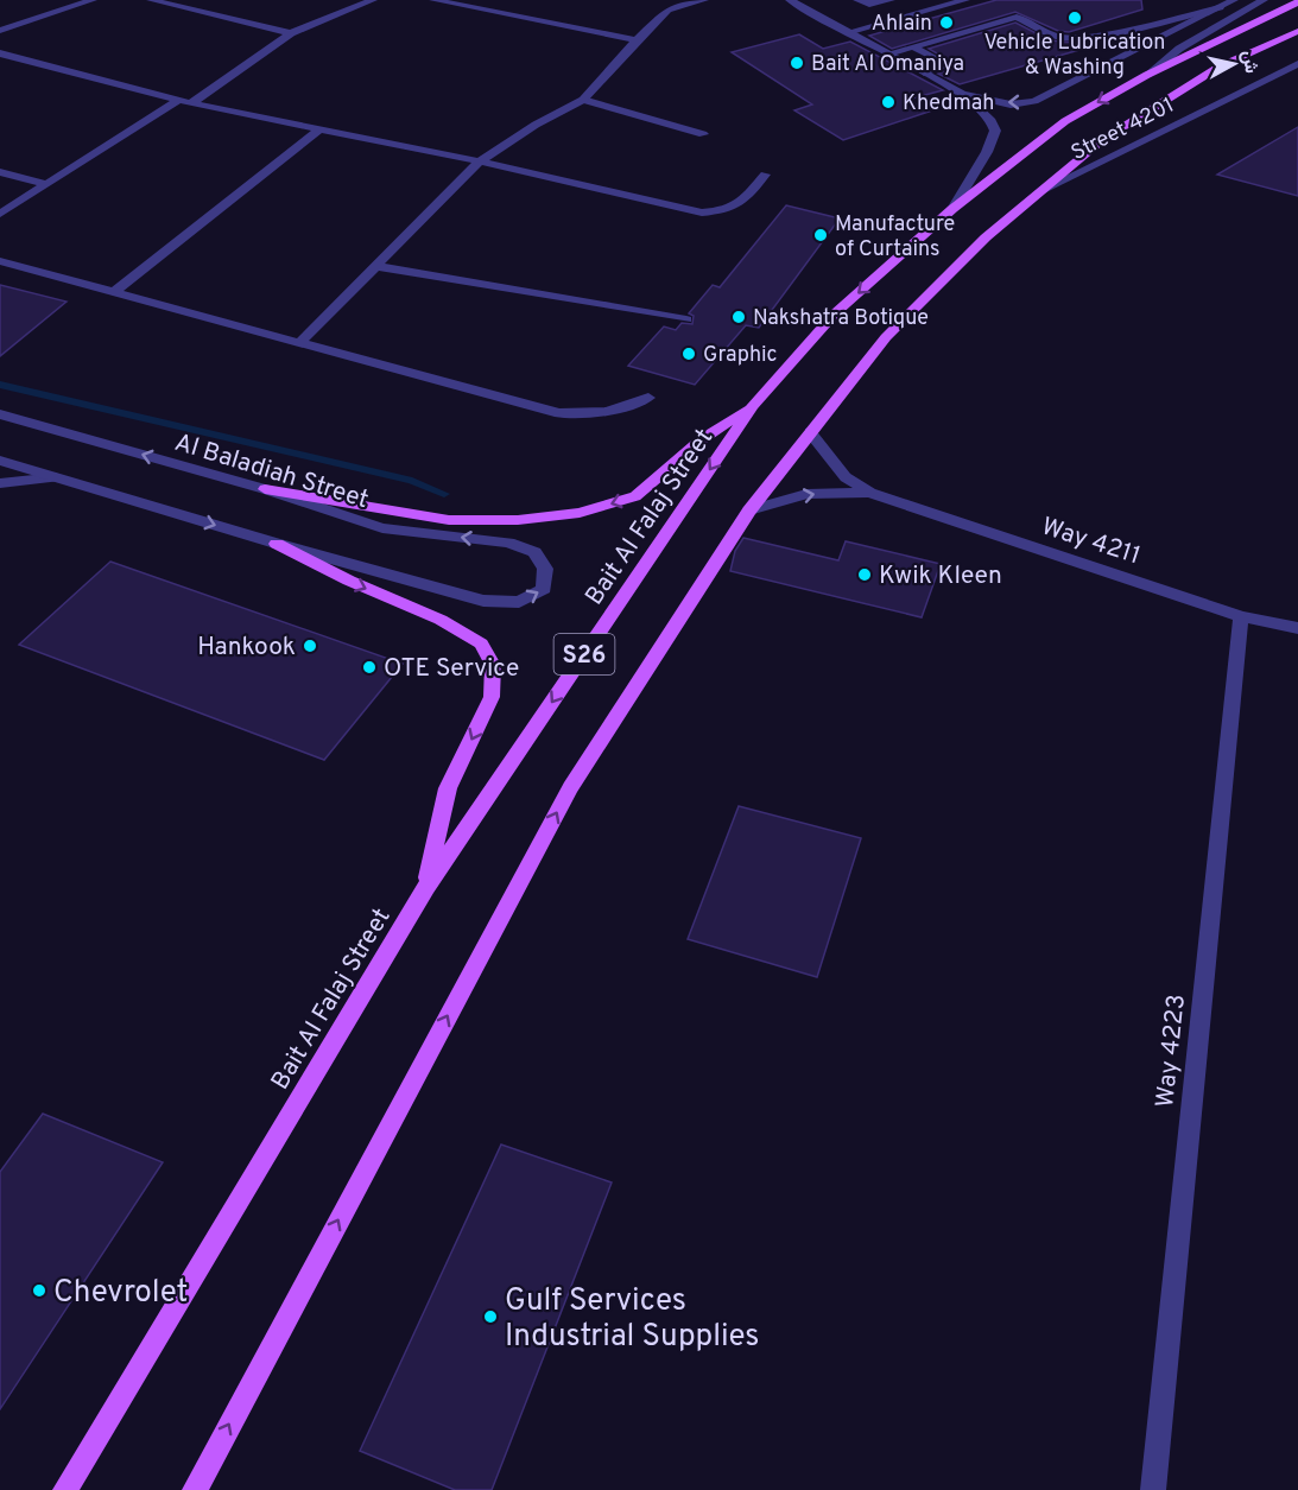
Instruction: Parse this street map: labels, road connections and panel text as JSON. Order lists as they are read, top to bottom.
{
  "streets": {
    "main road": ["Bait Al Falaj Street", "S26"],
    "street": [
      "Street 4201",
      "Al Baladiah Street",
      "Way 4211",
      "Way 4223"
    ]
  },
  "crossings": [
    ["Street 4201", "S26"],
    ["Way 4211", "S26"],
    ["Way 4211", "Way 4223"]
  ],
  "places": [
    "Vehicle Lubrication & Washing",
    "Ahlain",
    "Bait Al Omaniya",
    "Khedmah",
    "Manufacture of Curtains",
    "Nakshatra Botique",
    "Graphic",
    "Kwik Kleen",
    "Hankook",
    "OTE Service",
    "Chevrolet",
    "Gulf Services Industrial Supplies"
  ],
  "north": "right"
}
